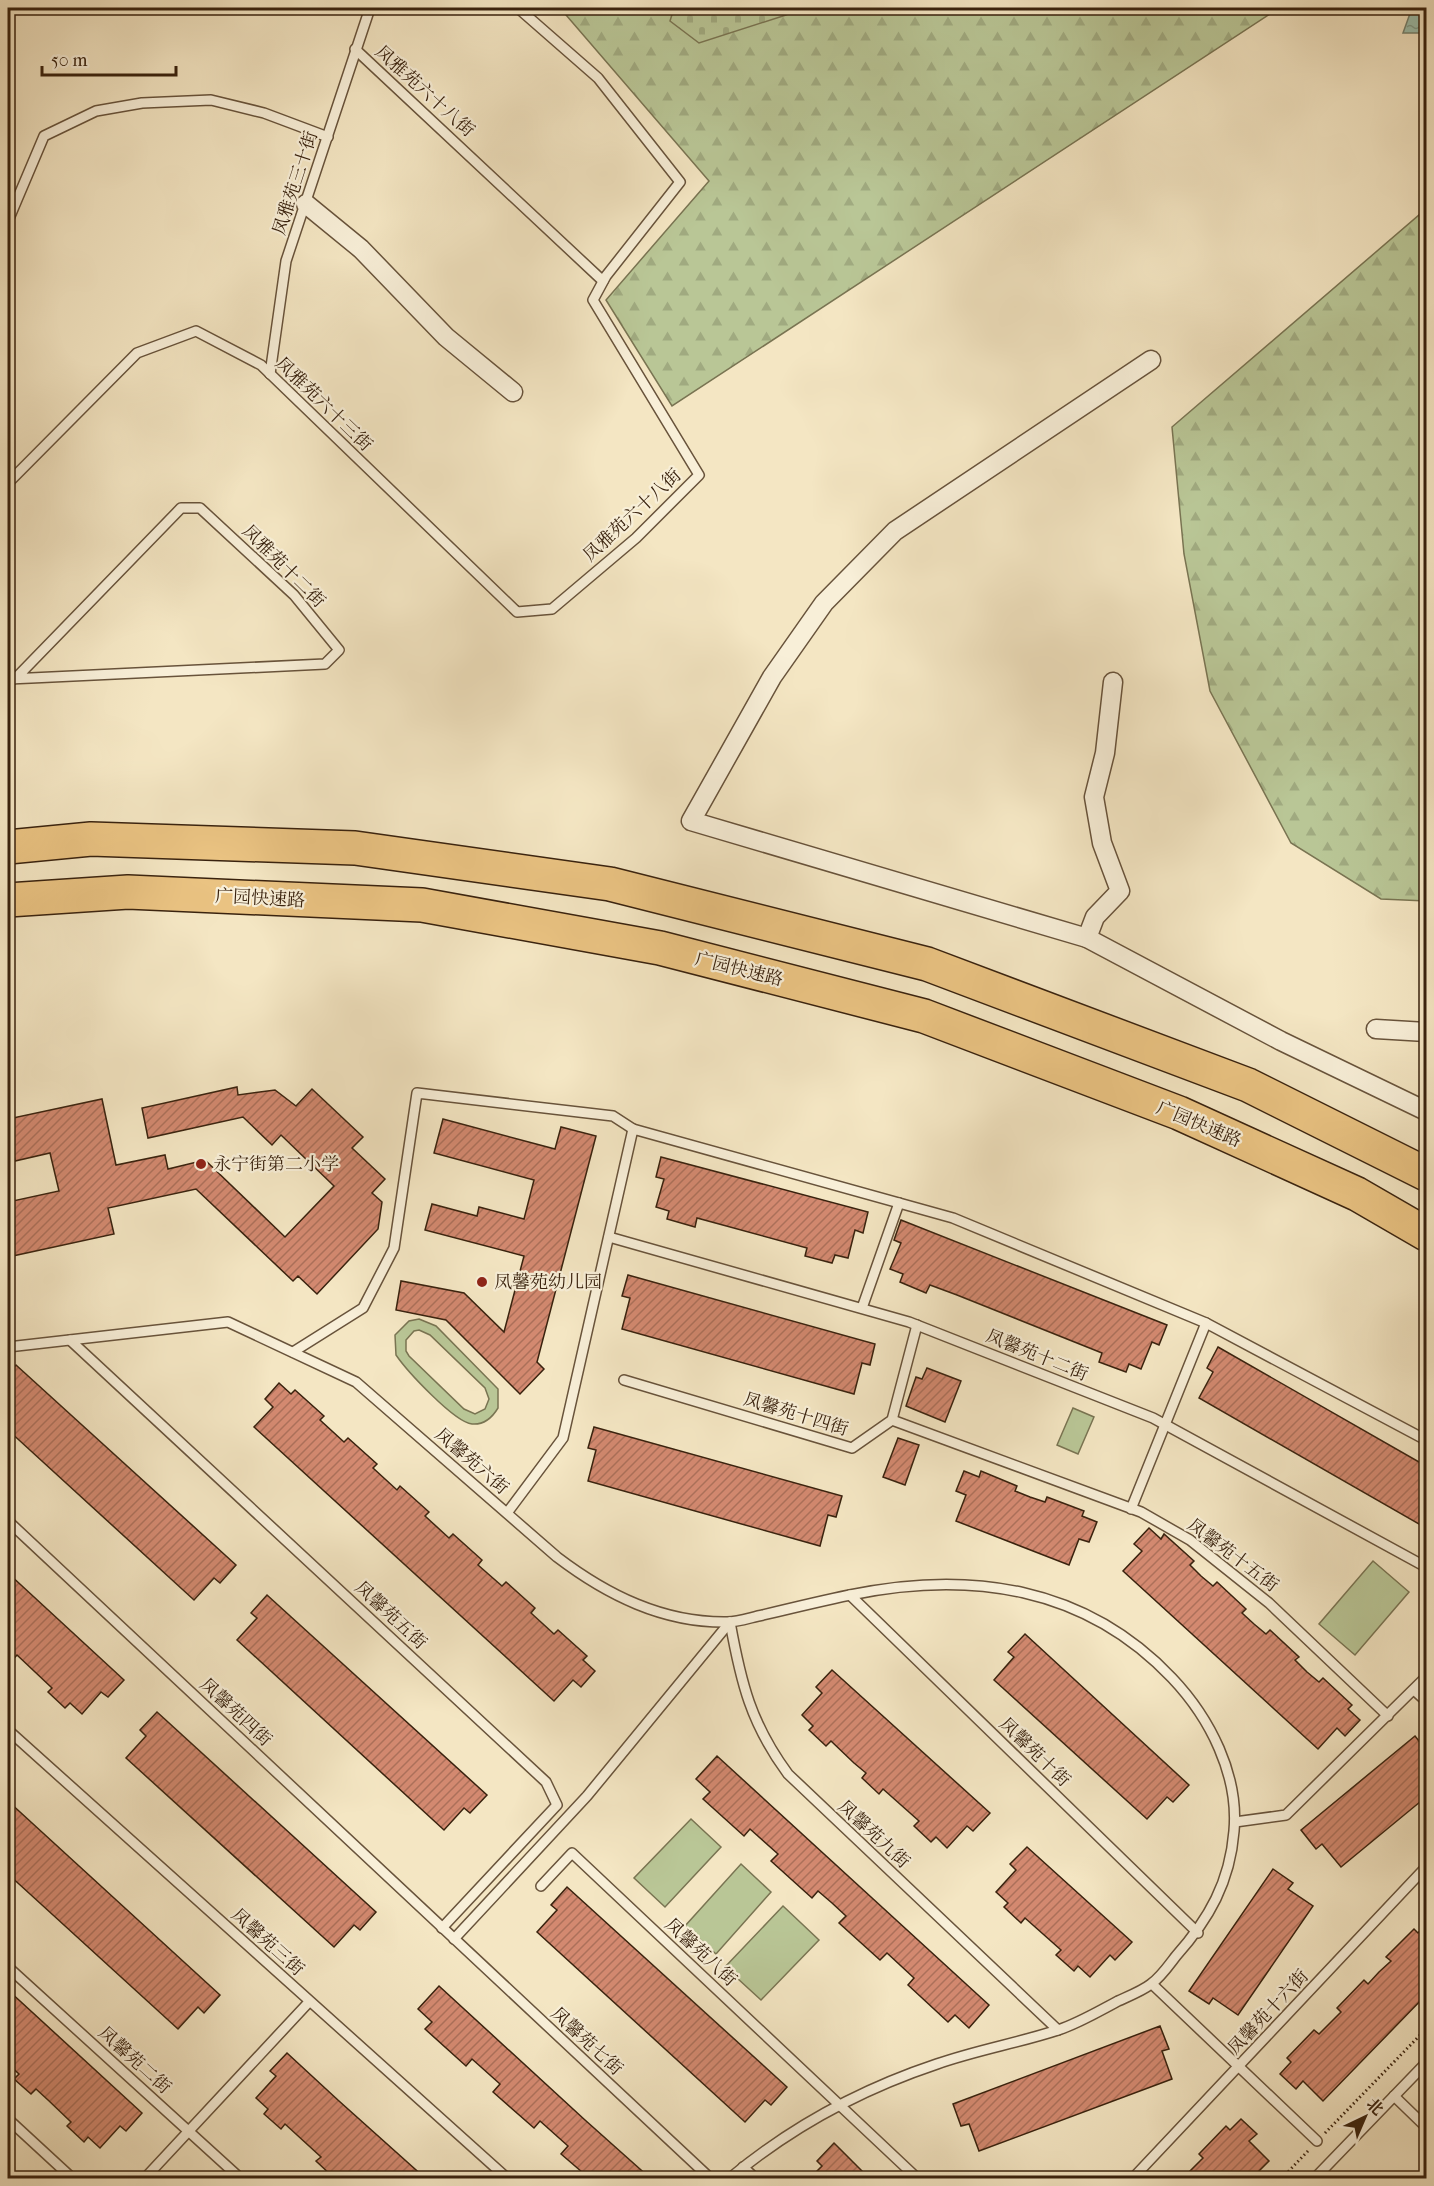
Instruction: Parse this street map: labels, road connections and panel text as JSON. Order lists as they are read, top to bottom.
{
  "streets": {
    "highway": ["广园快速路"],
    "lane": [
      "凤雅苑六十八街",
      "凤雅苑三十街",
      "凤雅苑六十三街",
      "凤雅苑十二街",
      "凤馨苑十二街",
      "凤馨苑十四街",
      "凤馨苑六街",
      "凤馨苑十五街",
      "凤馨苑五街",
      "凤馨苑四街",
      "凤馨苑十街",
      "凤馨苑九街",
      "凤馨苑三街",
      "凤馨苑八街",
      "凤馨苑十六街",
      "凤馨苑七街",
      "凤馨苑二街"
    ]
  },
  "crossings": [
    ["凤雅苑六十八街", "凤雅苑三十街"],
    ["凤雅苑六十八街", "凤雅苑六十三街"],
    ["凤雅苑三十街", "凤雅苑六十三街"],
    ["凤馨苑十四街", "凤馨苑十五街"],
    ["凤馨苑六街", "凤馨苑五街"],
    ["凤馨苑六街", "凤馨苑十街"],
    ["凤馨苑六街", "凤馨苑九街"],
    ["凤馨苑五街", "凤馨苑四街"],
    ["凤馨苑五街", "凤馨苑七街"],
    ["凤馨苑四街", "凤馨苑七街"]
  ],
  "places": ["永宁街第二小学", "凤馨苑幼儿园"],
  "scale_bar": "50 m",
  "north": "top right"
}
